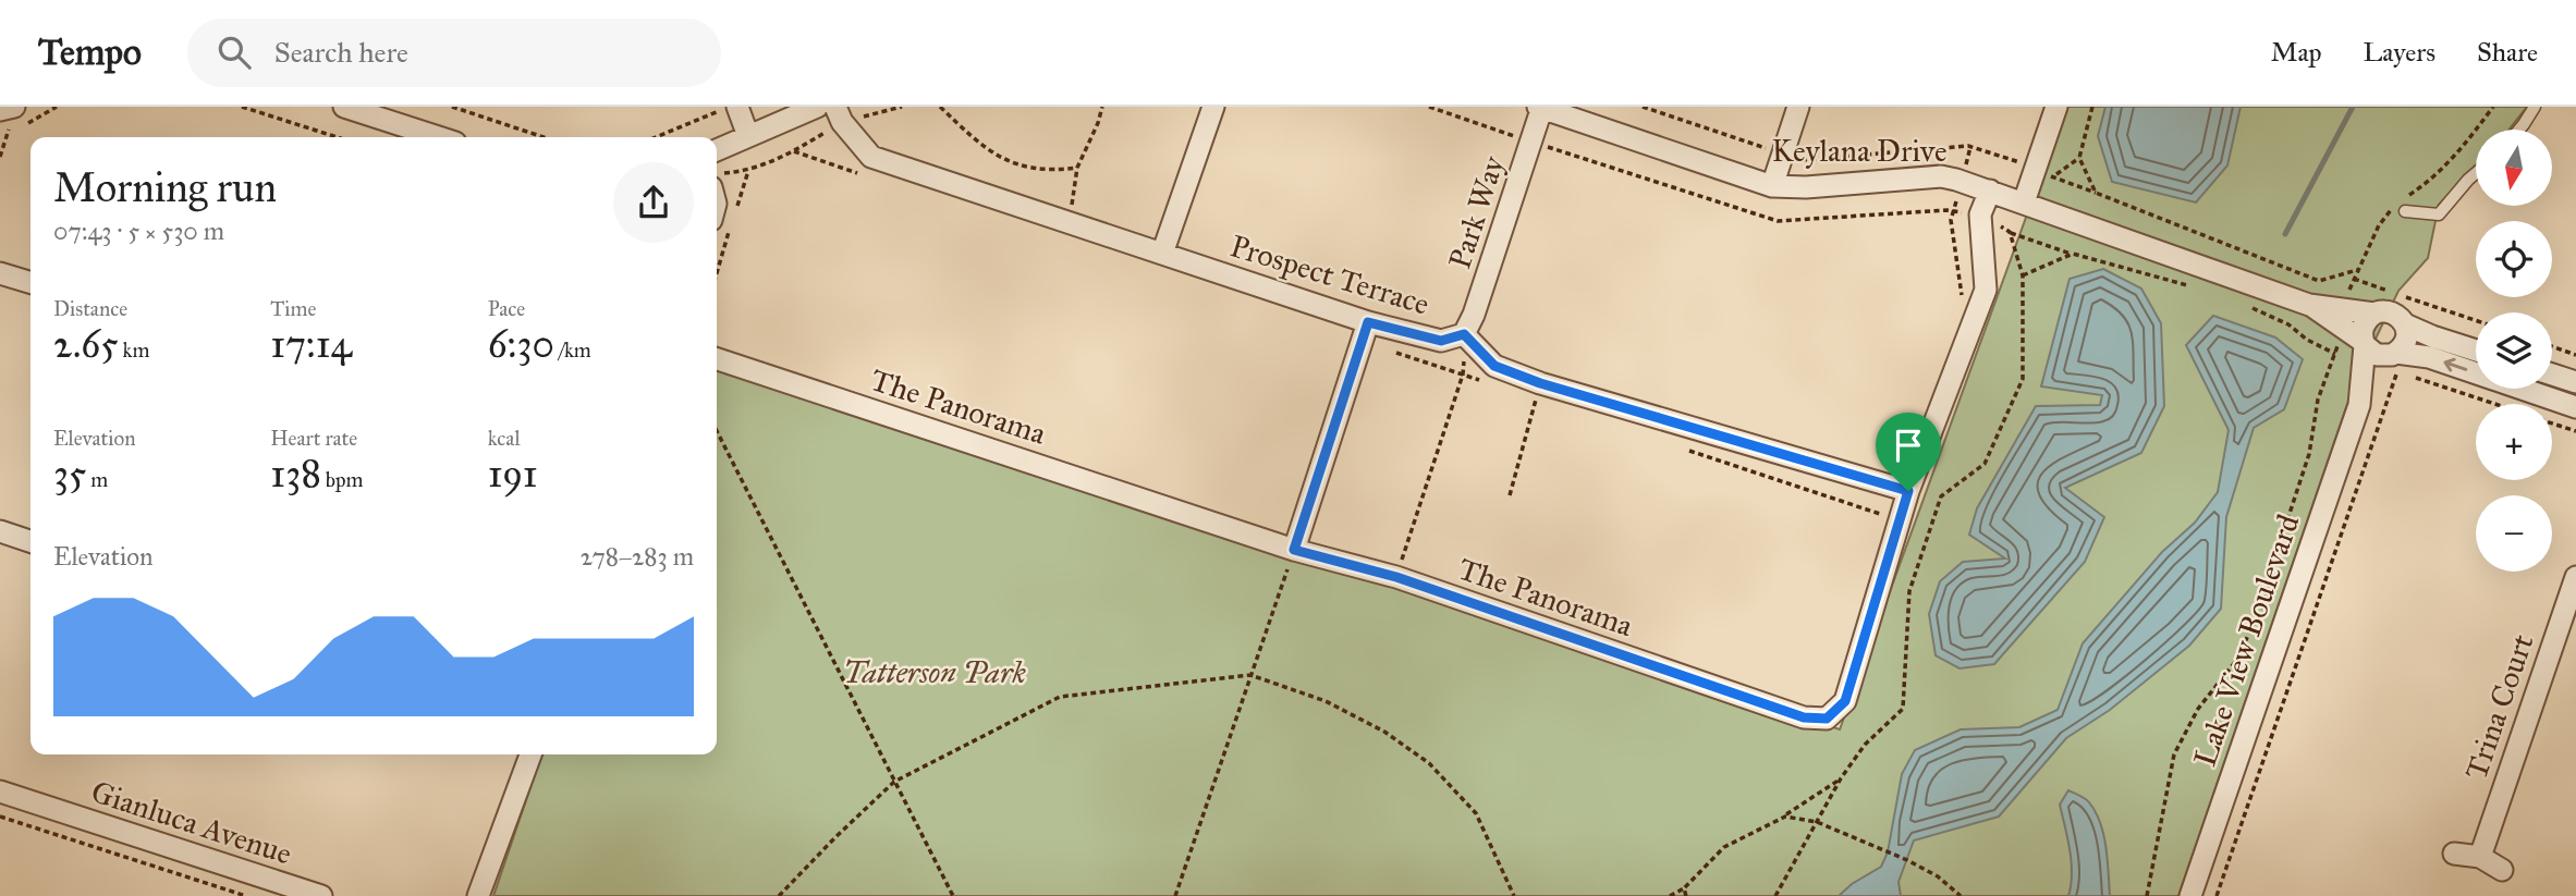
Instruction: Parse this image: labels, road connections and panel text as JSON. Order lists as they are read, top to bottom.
{
  "streets": {
    "street": [
      "Keylana Drive",
      "Park Way",
      "Prospect Terrace",
      "The Panorama",
      "Lake View Boulevard",
      "Trina Court",
      "Gianluca Avenue"
    ]
  },
  "crossings": [
    ["Keylana Drive", "Park Way"],
    ["Keylana Drive", "The Panorama"],
    ["Keylana Drive", "Lake View Boulevard"],
    ["Park Way", "Prospect Terrace"],
    ["Prospect Terrace", "The Panorama"]
  ],
  "parks": ["Tatterson Park"],
  "north": "bottom",
  "page": {
    "header": "Tempo",
    "search": "Search here",
    "nav": ["Map", "Layers", "Share"],
    "map_buttons": ["+", "−"],
    "heading": ["Morning run", "07:43 · 5 × 530 m"],
    "stats": [
      ["Distance", "2.65 km"],
      ["Time", "17:14"],
      ["Pace", "6:30 /km"],
      ["Elevation", "35 m"],
      ["Heart rate", "138 bpm"],
      ["kcal", "191"]
    ],
    "chart": ["Elevation", "278–283 m"]
  }
}
